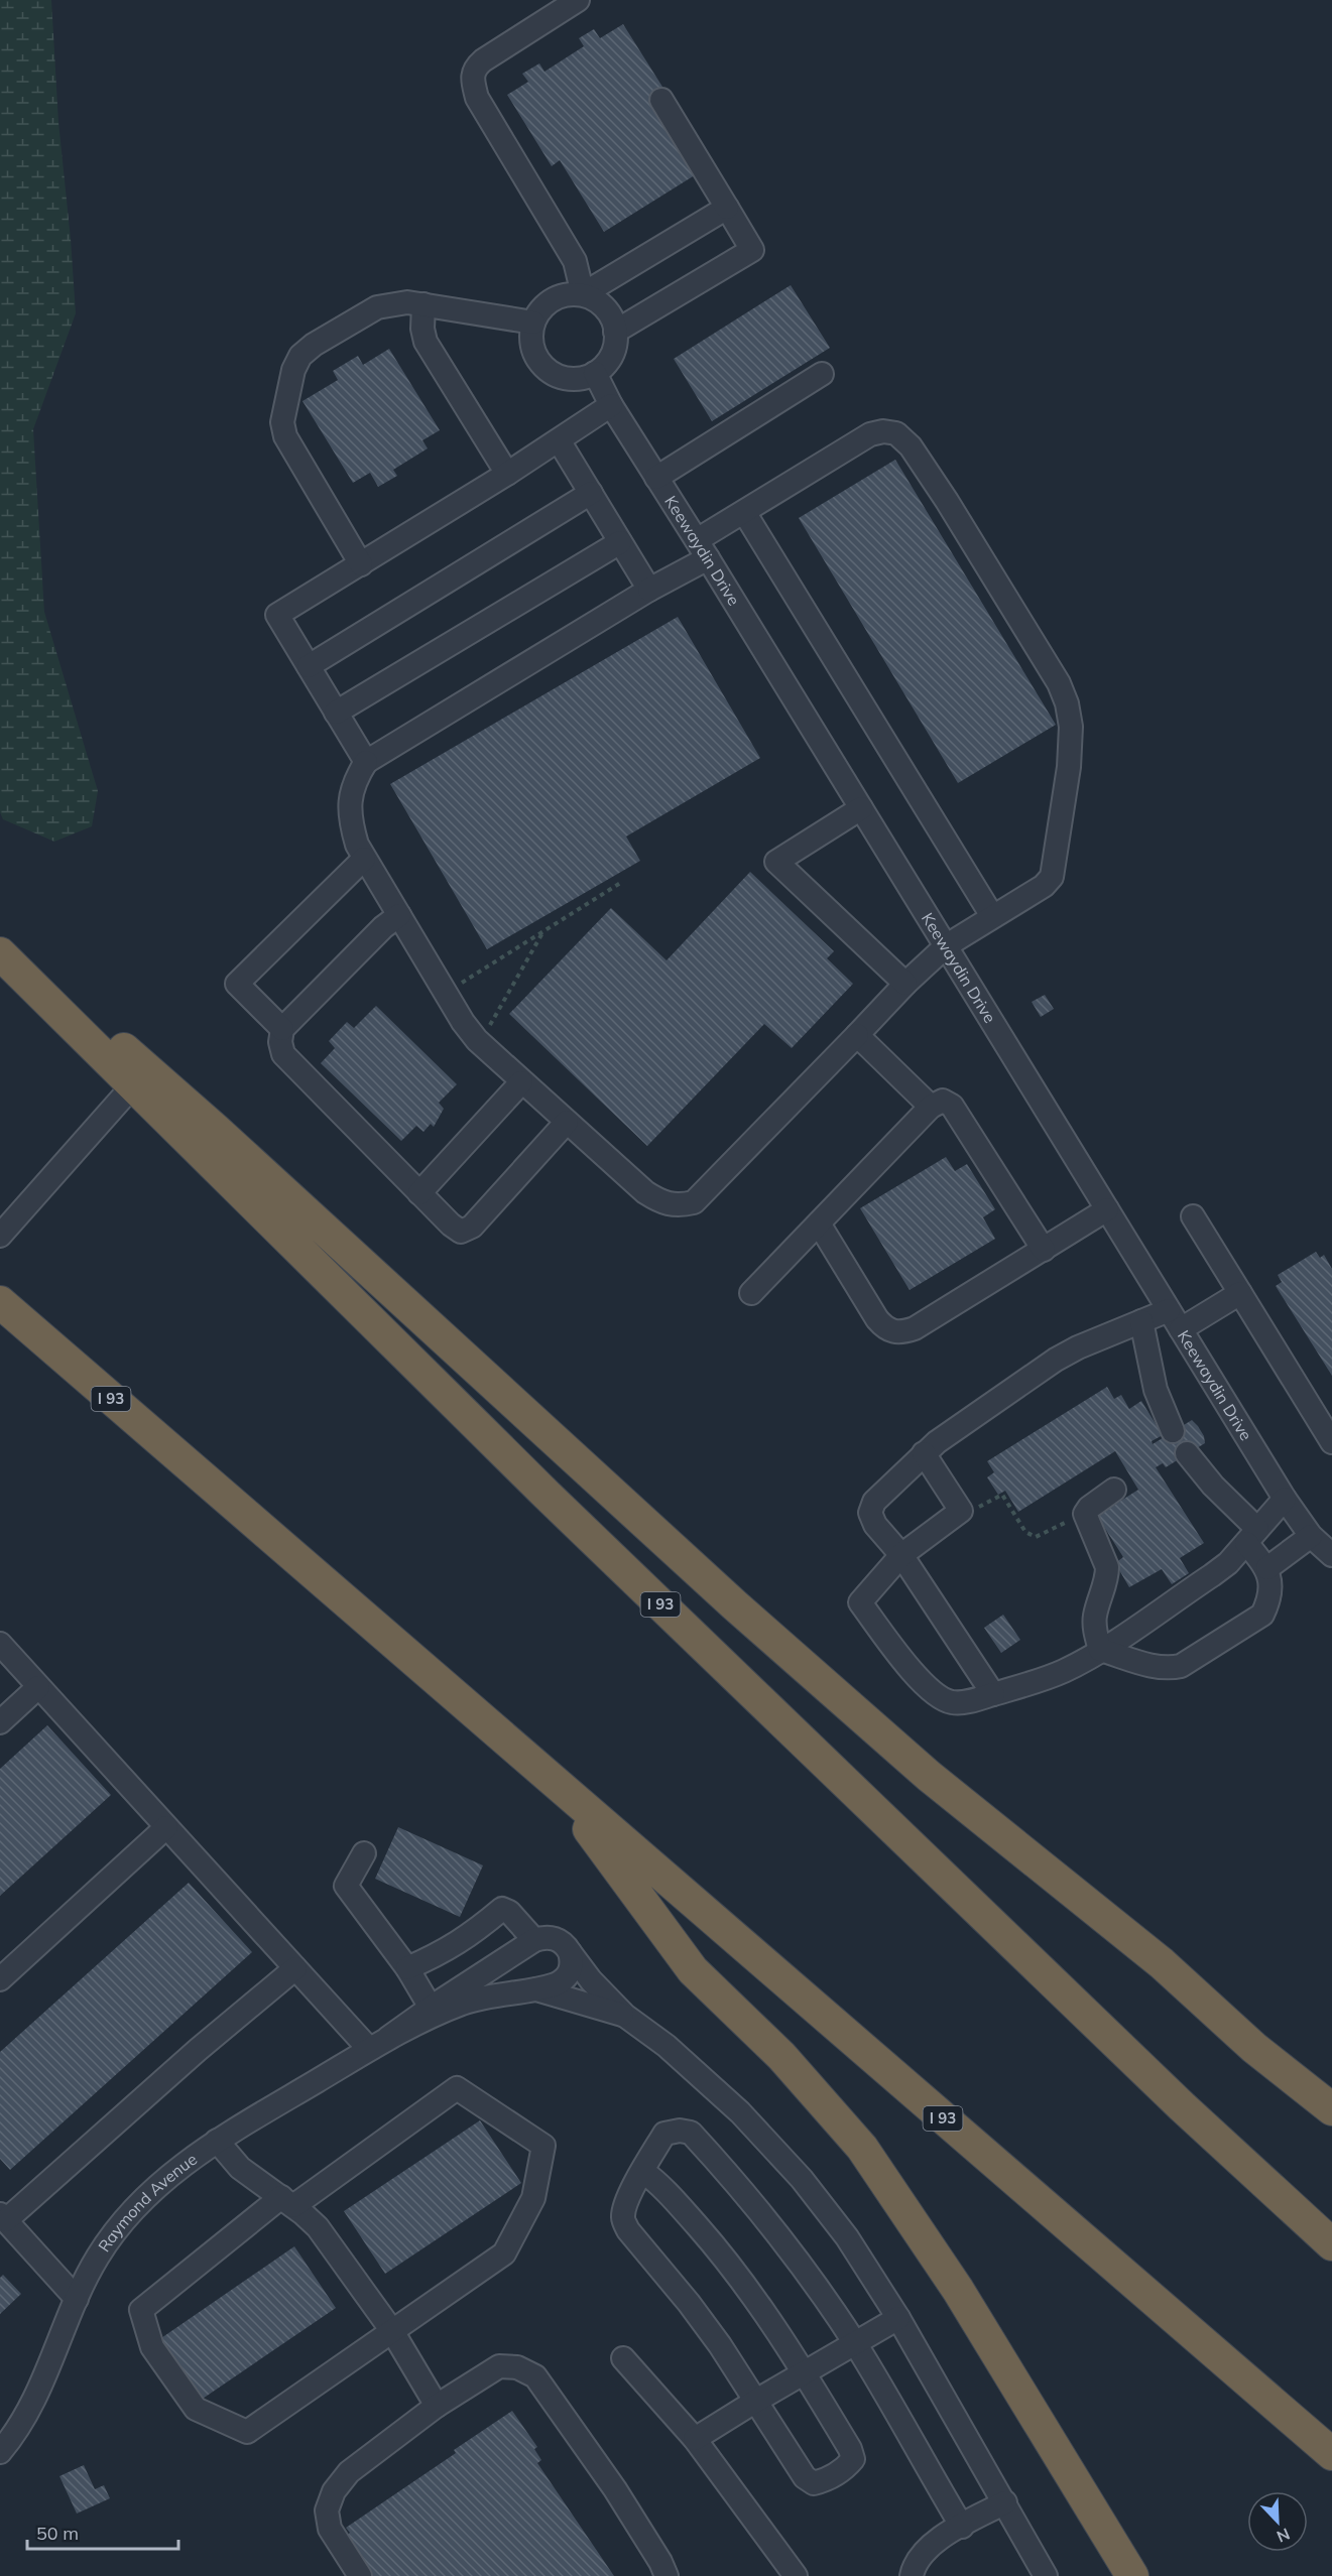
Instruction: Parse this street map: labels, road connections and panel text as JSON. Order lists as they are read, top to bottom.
{
  "streets": {
    "highway": ["I 93"],
    "street": ["Keewaydin Drive", "Raymond Avenue"]
  },
  "scale_bar": "50 m",
  "north": "bottom right"
}
